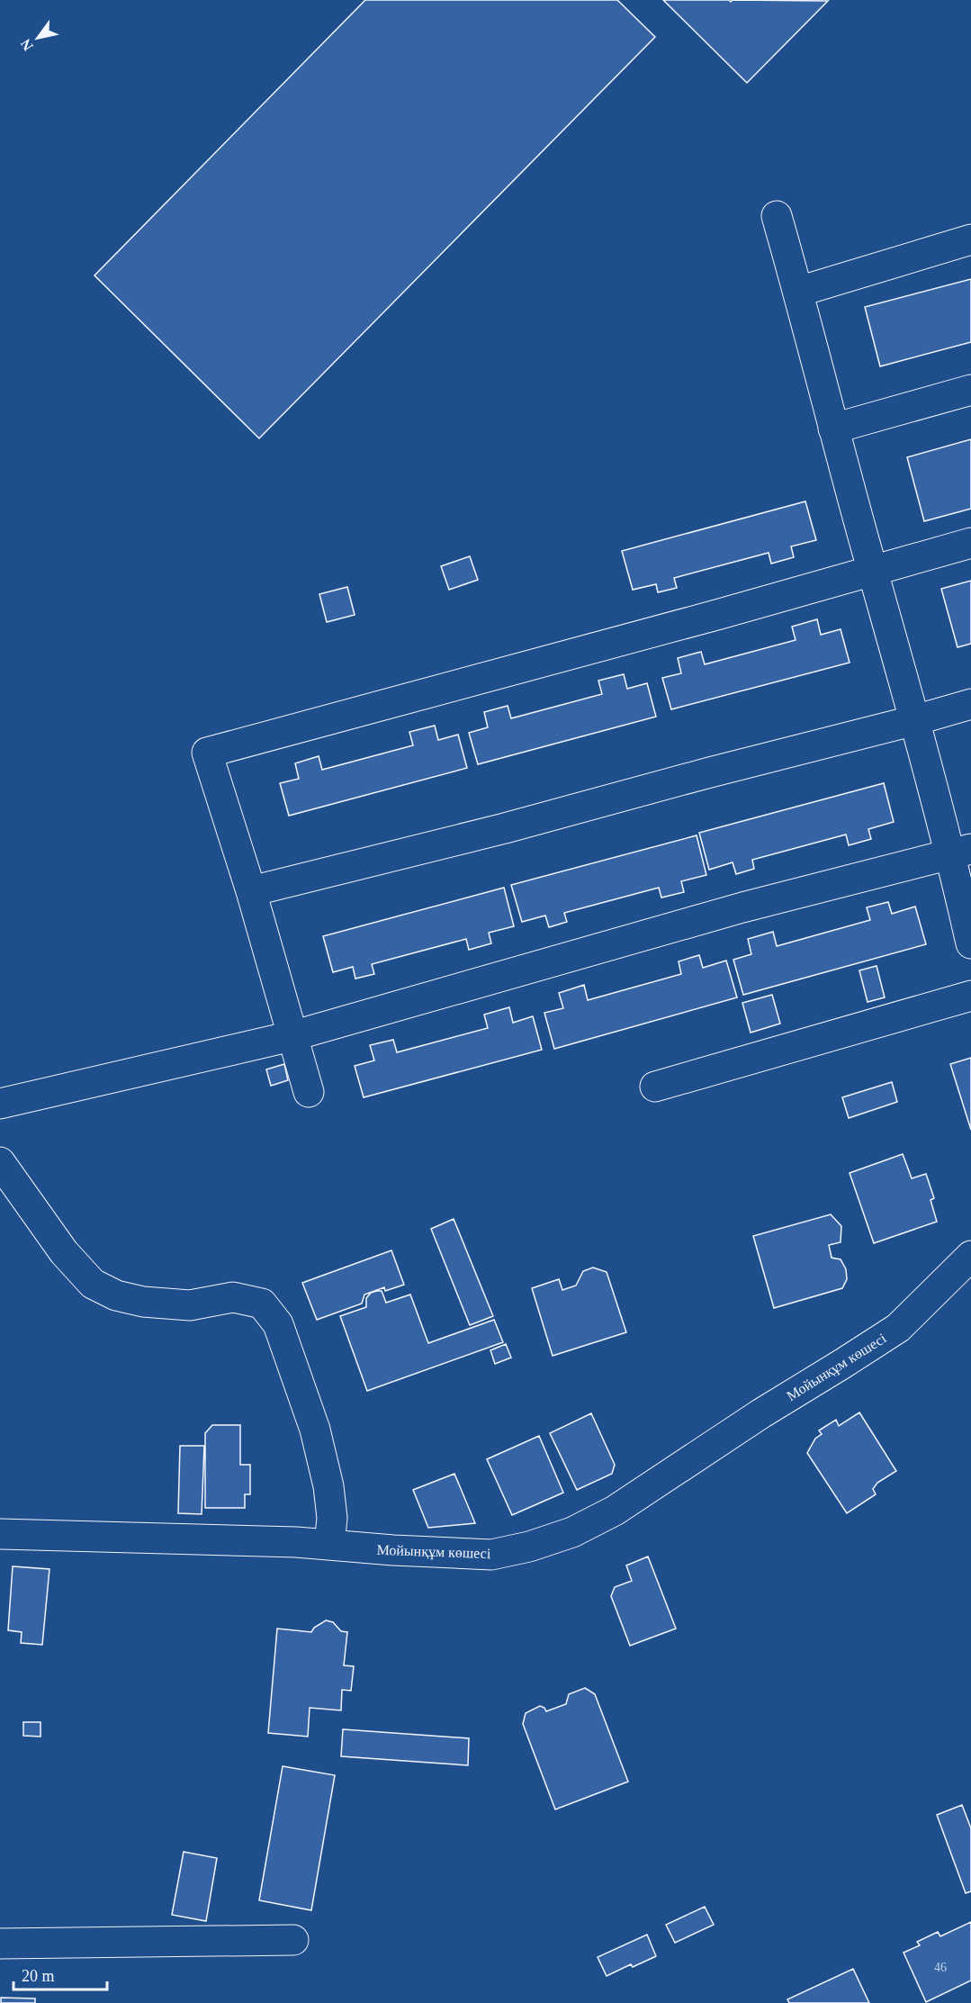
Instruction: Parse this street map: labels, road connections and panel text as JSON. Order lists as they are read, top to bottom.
{
  "streets": {
    "street": ["Мойынқұм көшесі"]
  },
  "house_numbers": ["46"],
  "scale_bar": "20 m",
  "north": "bottom left"
}
